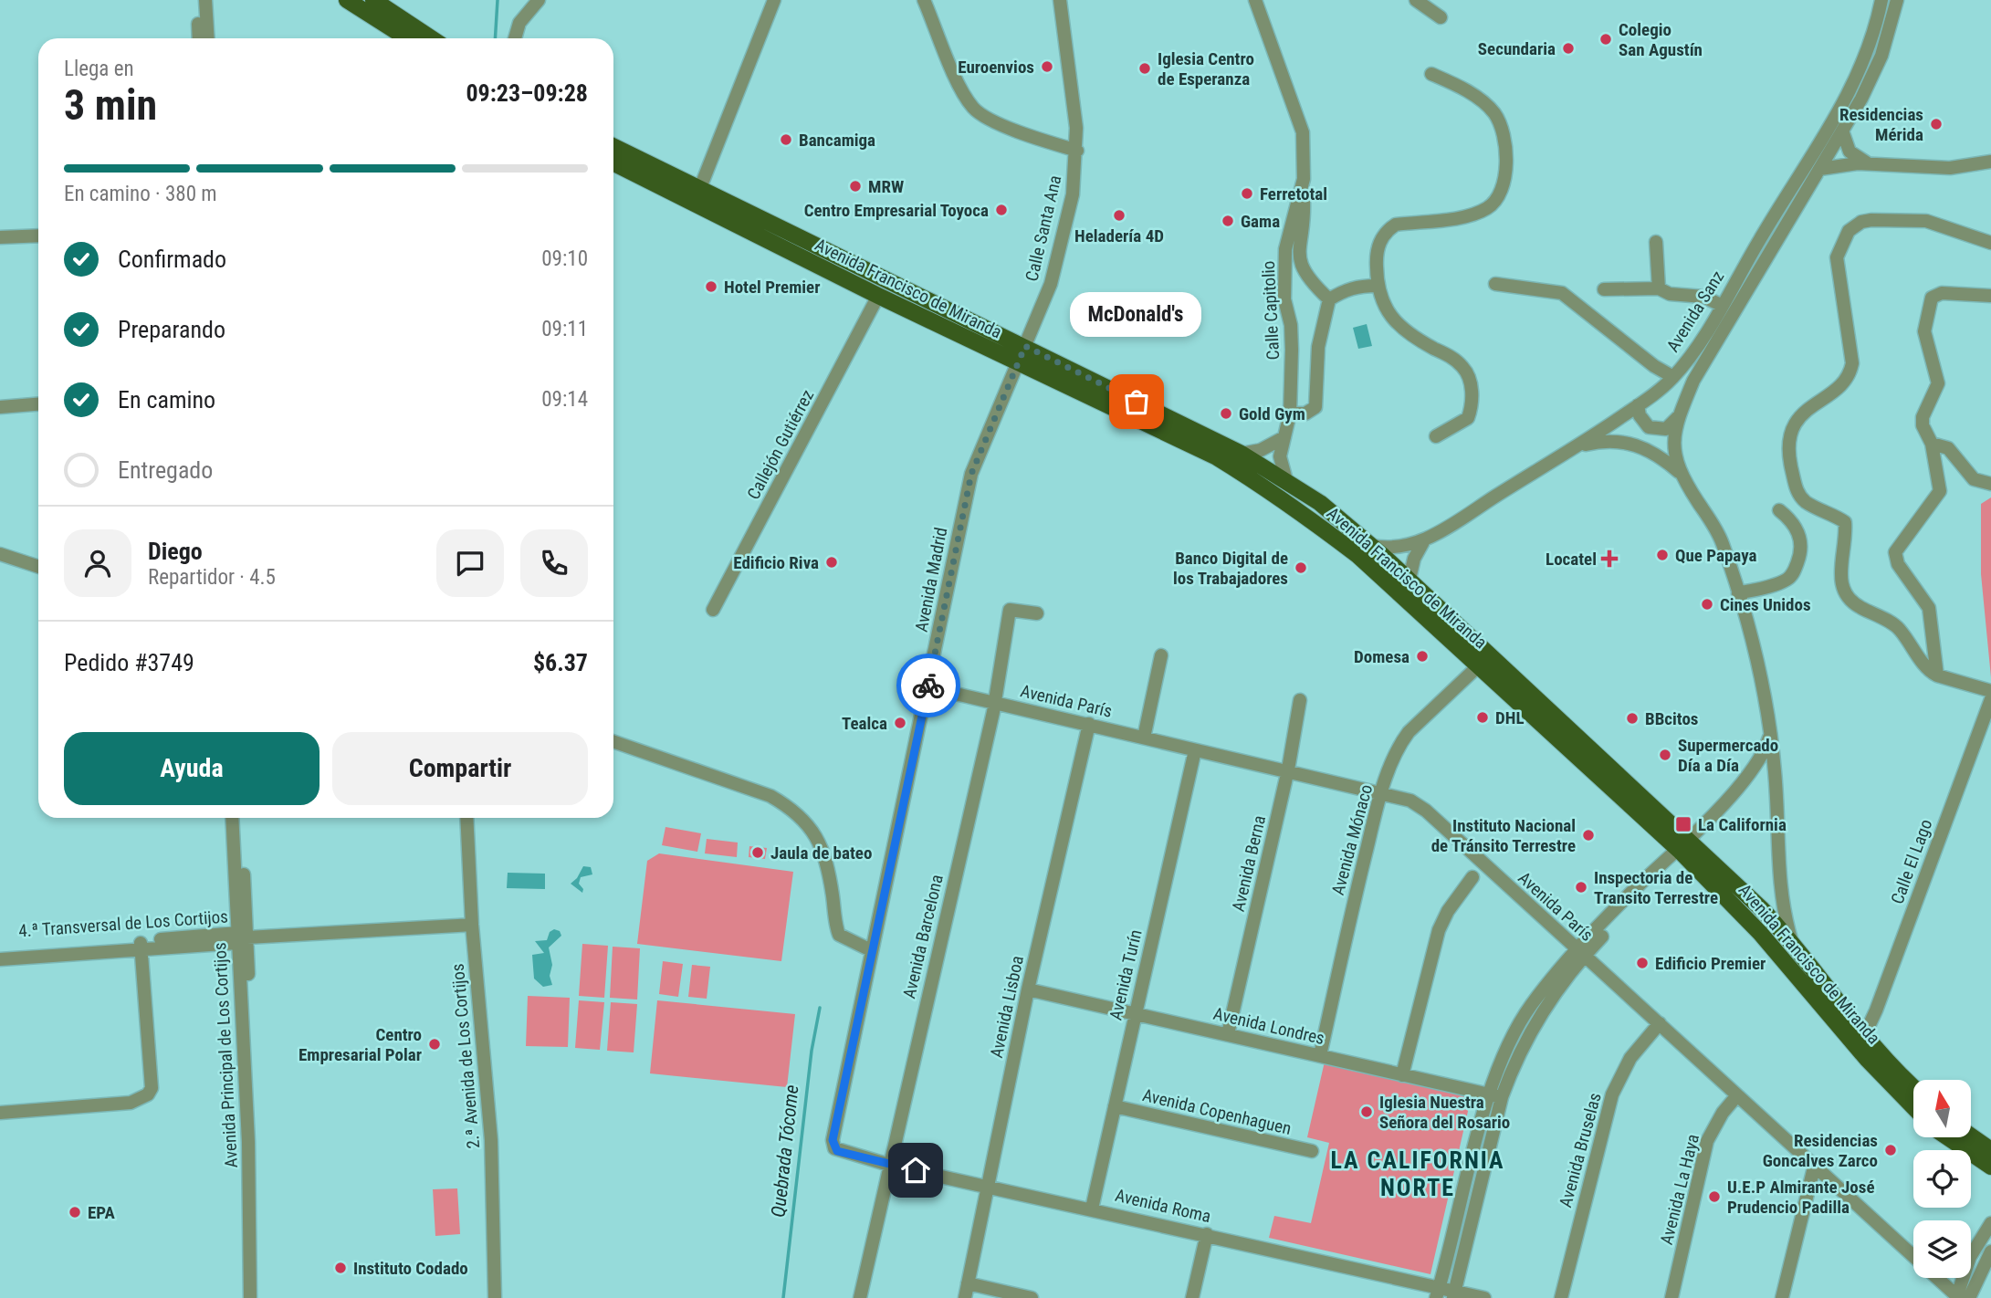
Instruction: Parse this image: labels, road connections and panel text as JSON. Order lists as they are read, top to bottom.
{
  "streets": {
    "main road": ["Avenida Francisco de Miranda"],
    "street": [
      "Calle Santa Ana",
      "Calle Capitolio",
      "Avenida Sanz",
      "Callejón Gutiérrez",
      "Avenida Madrid",
      "Avenida París",
      "Avenida Mónaco",
      "Calle El Lago",
      "Avenida Berna",
      "4.ª Transversal de Los Cortijos",
      "Avenida Barcelona",
      "Avenida Turín",
      "Avenida Lisboa",
      "Avenida Londres",
      "Avenida Principal de Los Cortijos",
      "2.ª Avenida de Los Cortijos",
      "Avenida Copenhaguen",
      "Avenida Bruselas",
      "Avenida La Haya",
      "Avenida Roma"
    ]
  },
  "crossings": [
    ["Calle Santa Ana", "Avenida Francisco de Miranda"],
    ["Calle Santa Ana", "Avenida Madrid"],
    ["Avenida Francisco de Miranda", "Calle Capitolio"],
    ["Avenida Francisco de Miranda", "Avenida Sanz"],
    ["Avenida Francisco de Miranda", "Callejón Gutiérrez"],
    ["Avenida Francisco de Miranda", "Avenida Madrid"],
    ["Avenida Francisco de Miranda", "Avenida Mónaco"],
    ["Avenida Francisco de Miranda", "Calle El Lago"],
    ["Avenida Madrid", "Avenida París"],
    ["Avenida Madrid", "Avenida Roma"],
    ["Avenida París", "Avenida Mónaco"],
    ["Avenida París", "Avenida Berna"],
    ["Avenida París", "Avenida Barcelona"],
    ["Avenida París", "Avenida Turín"],
    ["Avenida París", "Avenida Lisboa"],
    ["Avenida París", "Avenida Bruselas"],
    ["Avenida París", "Avenida La Haya"],
    ["Avenida Mónaco", "Avenida Londres"],
    ["Avenida Berna", "Avenida Londres"],
    ["4.ª Transversal de Los Cortijos", "Avenida Principal de Los Cortijos"],
    ["4.ª Transversal de Los Cortijos", "2.ª Avenida de Los Cortijos"],
    ["Avenida Barcelona", "Avenida Roma"],
    ["Avenida Turín", "Avenida Londres"],
    ["Avenida Turín", "Avenida Copenhaguen"],
    ["Avenida Turín", "Avenida Roma"],
    ["Avenida Lisboa", "Avenida Londres"],
    ["Avenida Lisboa", "Avenida Roma"]
  ],
  "districts": ["LA CALIFORNIA NORTE"],
  "water": ["Quebrada Tócome"],
  "places": {
    "other": [
      "Colegio San Agustín",
      "Secundaria",
      "Euroenvios",
      "Iglesia Centro de Esperanza",
      "Residencias Mérida",
      "Bancamiga",
      "MRW",
      "Ferretotal",
      "Centro Empresarial Toyoca",
      "Heladería 4D",
      "Gama",
      "Hotel Premier",
      "McDonald's",
      "Gold Gym",
      "Que Papaya",
      "Edificio Riva",
      "Banco Digital de los Trabajadores",
      "Cines Unidos",
      "Domesa",
      "DHL",
      "BBcitos",
      "Tealca",
      "Supermercado Día a Día",
      "Instituto Nacional de Tránsito Terrestre",
      "Jaula de bateo",
      "Inspectoria de Transito Terrestre",
      "Edificio Premier",
      "Centro Empresarial Polar",
      "Iglesia Nuestra Señora del Rosario",
      "Residencias Goncalves Zarco",
      "U.E.P Almirante José Prudencio Padilla",
      "EPA",
      "Instituto Codado"
    ],
    "health": ["Locatel"],
    "transit": ["La California"]
  },
  "north": "top",
  "page": {
    "heading": ["3 min", "Llega en", "09:23–09:28"],
    "panel": [
      "Diego",
      "Repartidor · 4.5",
      "Pedido #3749",
      "$6.37"
    ],
    "bar": "En camino · 380 m",
    "list": [
      ["Confirmado", "09:10"],
      ["Preparando", "09:11"],
      ["En camino", "09:14"],
      "Entregado"
    ],
    "bubble": "McDonald's",
    "buttons": ["Ayuda", "Compartir"]
  }
}
